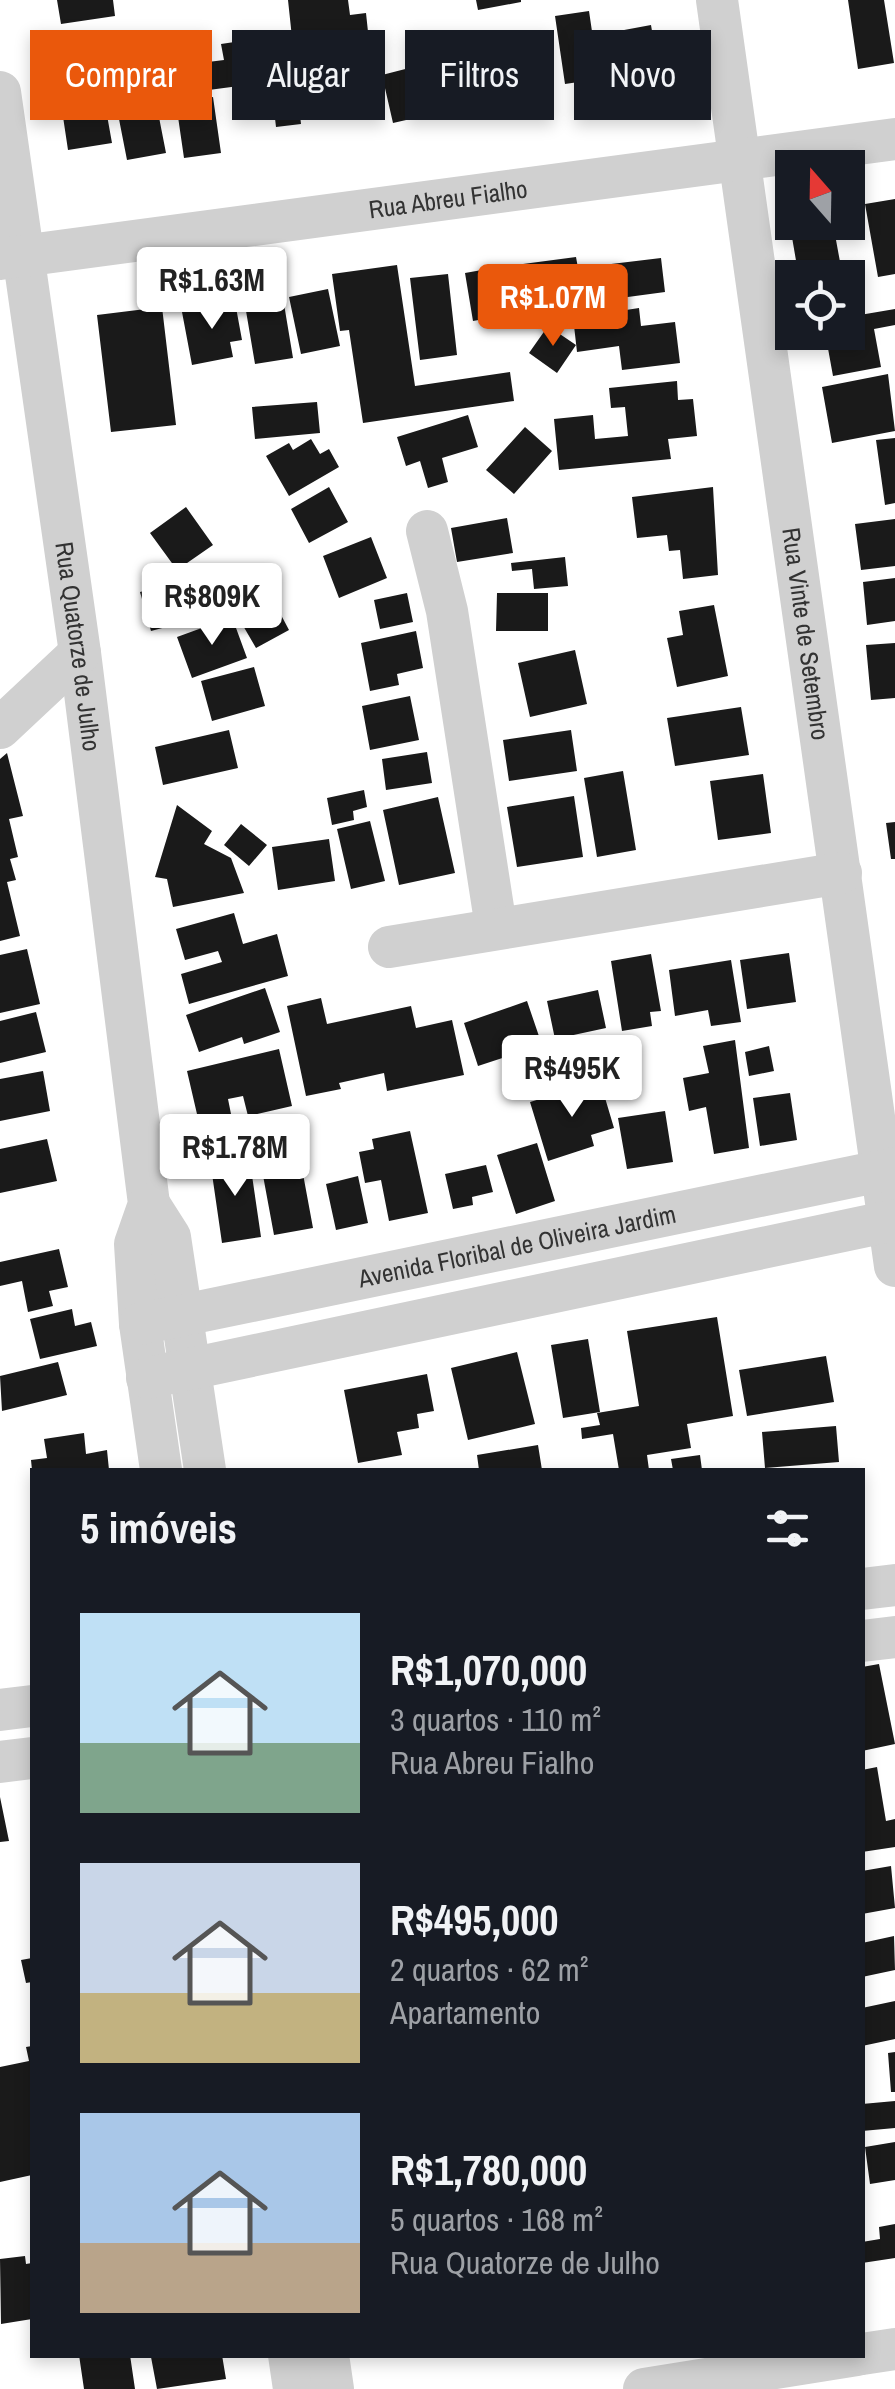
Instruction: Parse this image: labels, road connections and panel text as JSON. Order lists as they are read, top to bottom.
{
  "streets": {
    "street": [
      "Rua Abreu Fialho",
      "Rua Vinte de Setembro",
      "Rua Quatorze de Julho",
      "Avenida Floribal de Oliveira Jardim"
    ]
  },
  "crossings": [
    ["Rua Abreu Fialho", "Rua Vinte de Setembro"],
    ["Rua Abreu Fialho", "Rua Quatorze de Julho"],
    ["Rua Vinte de Setembro", "Avenida Floribal de Oliveira Jardim"],
    ["Rua Quatorze de Julho", "Avenida Floribal de Oliveira Jardim"]
  ],
  "north": "top",
  "page": {
    "chip": [
      "Comprar",
      "Alugar",
      "Filtros",
      "Novo"
    ],
    "price": [
      "R$1.63M",
      "R$1.07M",
      "R$809K",
      "R$495K",
      "R$1.78M"
    ],
    "heading": "5 imóveis",
    "list": [
      {
        "name": "R$1,070,000",
        "note": "3 quartos · 110 m² · Rua Abreu Fialho"
      },
      {
        "name": "R$495,000",
        "note": "2 quartos · 62 m² · Apartamento"
      },
      {
        "name": "R$1,780,000",
        "note": "5 quartos · 168 m² · Rua Quatorze de Julho"
      }
    ]
  }
}
